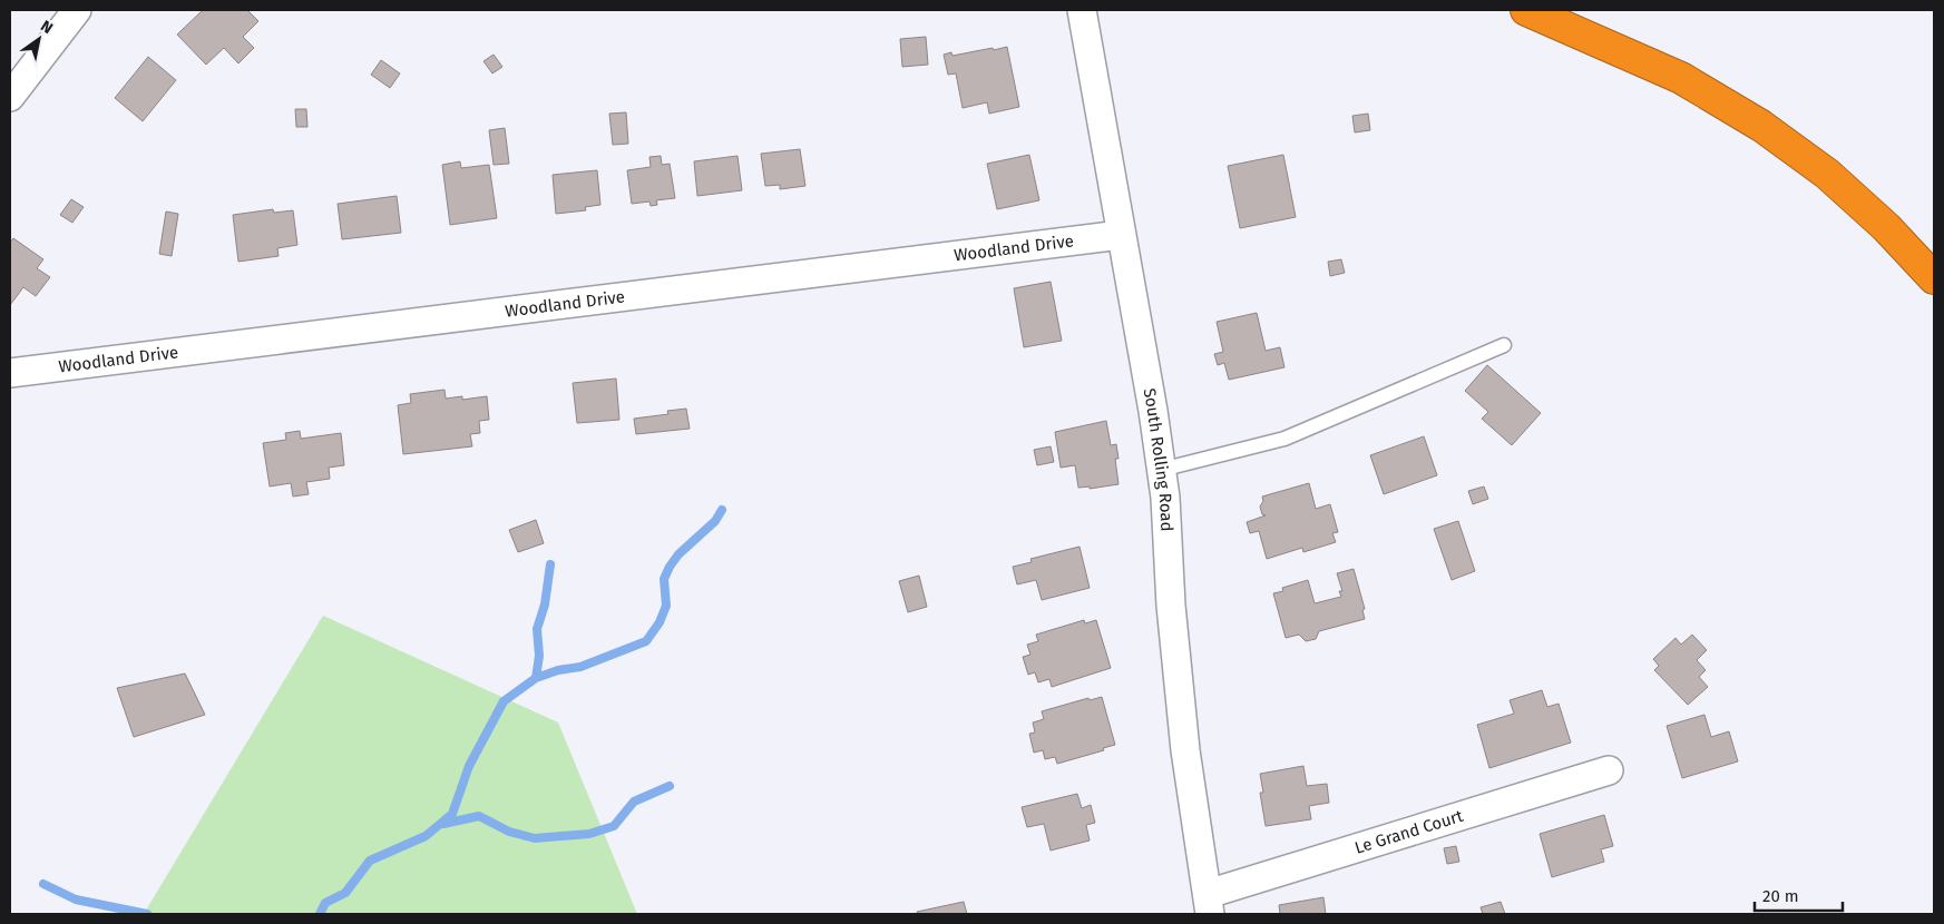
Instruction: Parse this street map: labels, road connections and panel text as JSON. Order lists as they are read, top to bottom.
{
  "streets": {
    "street": ["Woodland Drive", "South Rolling Road", "Le Grand Court"]
  },
  "crossings": [
    ["Woodland Drive", "South Rolling Road"],
    ["South Rolling Road", "Le Grand Court"]
  ],
  "scale_bar": "20 m",
  "north": "top right"
}
